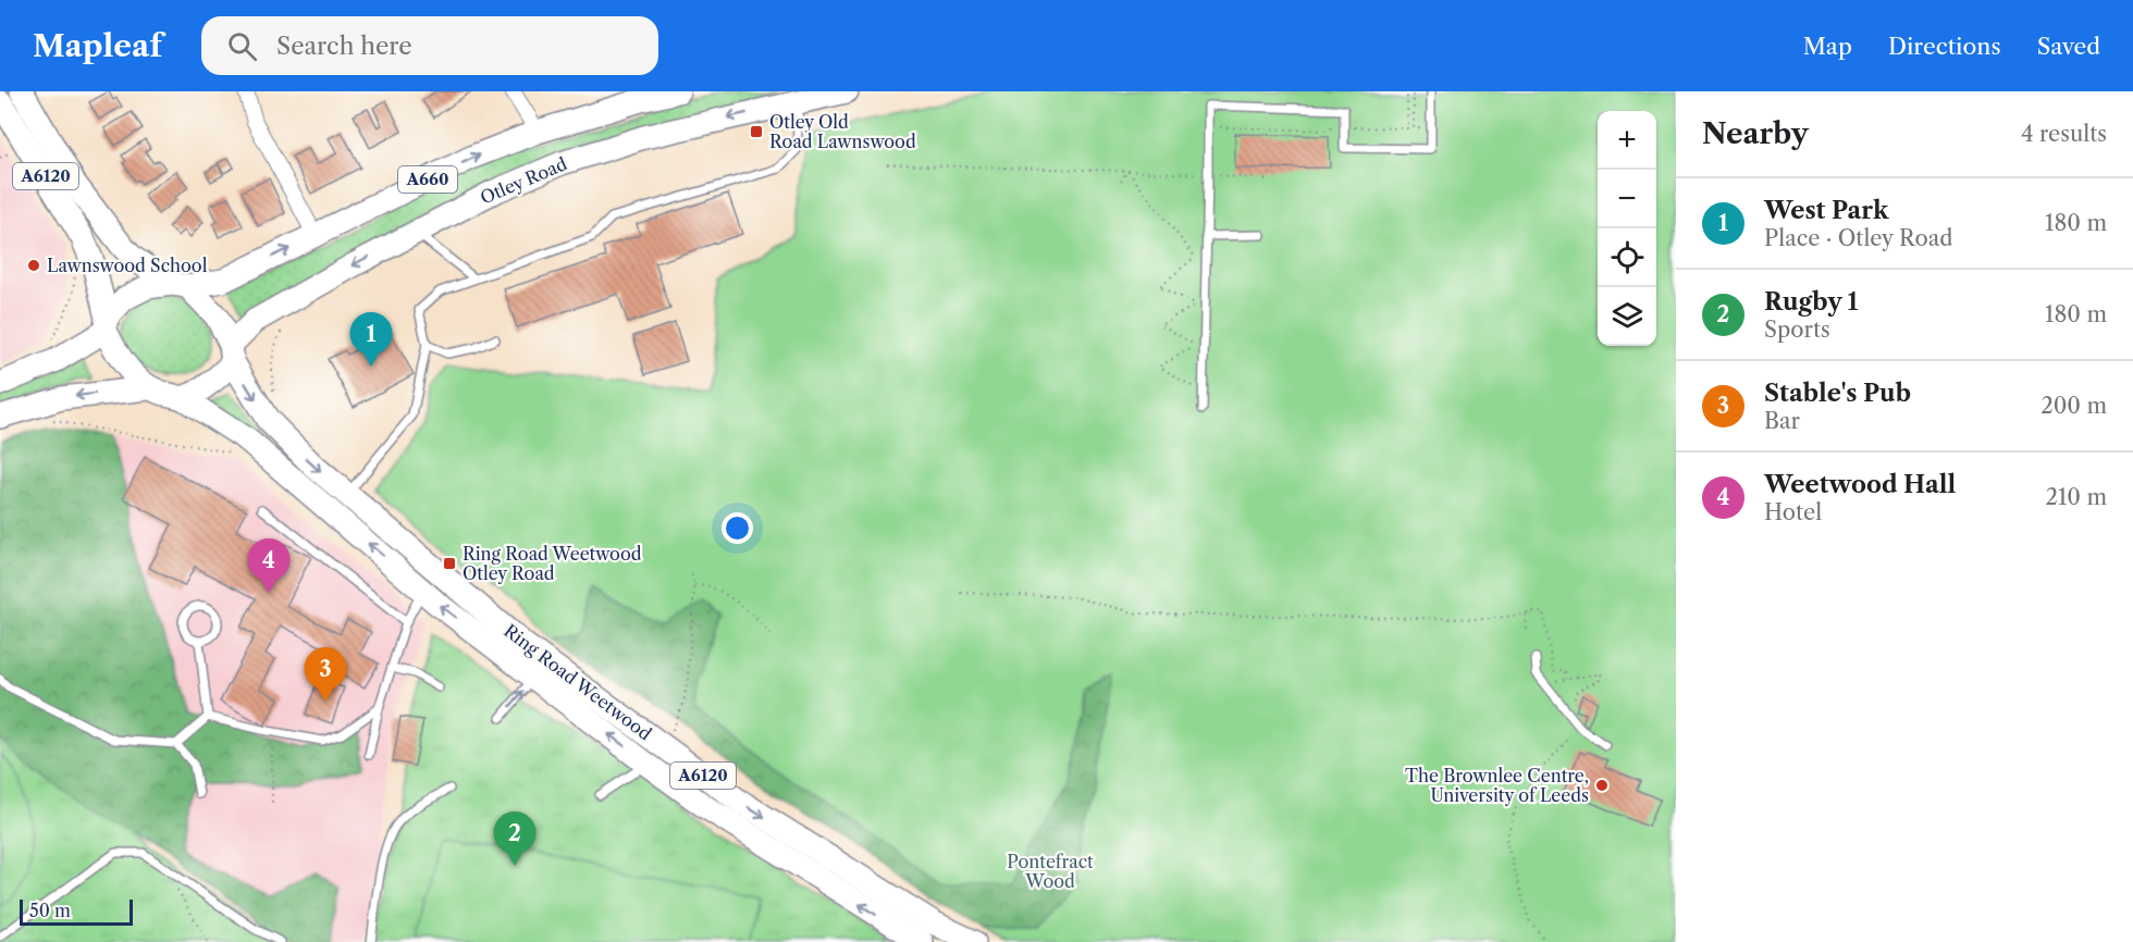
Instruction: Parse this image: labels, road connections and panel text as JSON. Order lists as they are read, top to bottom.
{
  "streets": {
    "highway": [
      "A6120",
      "A660",
      "Otley Road",
      "Ring Road Weetwood"
    ]
  },
  "crossings": [
    ["A6120", "A660"],
    ["A6120", "Otley Road"],
    ["A6120", "Ring Road Weetwood"],
    ["A660", "Otley Road"],
    ["A660", "Ring Road Weetwood"],
    ["Otley Road", "Ring Road Weetwood"]
  ],
  "parks": ["Pontefract Wood"],
  "places": {
    "transit": ["Otley Old Road Lawnswood", "Ring Road Weetwood Otley Road"],
    "other": ["Lawnswood School", "The Brownlee Centre, University of Leeds"]
  },
  "scale_bar": "50 m",
  "page": {
    "header": "Mapleaf",
    "search": "Search here",
    "nav": ["Map", "Directions", "Saved"],
    "heading": ["Nearby", "4 results"],
    "map_buttons": ["+", "−"],
    "list": [
      {
        "mark": "1",
        "name": "West Park",
        "note": "Place · Otley Road",
        "value": "180 m"
      },
      {
        "mark": "2",
        "name": "Rugby 1",
        "note": "Sports",
        "value": "180 m"
      },
      {
        "mark": "3",
        "name": "Stable's Pub",
        "note": "Bar",
        "value": "200 m"
      },
      {
        "mark": "4",
        "name": "Weetwood Hall",
        "note": "Hotel",
        "value": "210 m"
      }
    ],
    "pins": [
      "1",
      "4",
      "3",
      "2"
    ],
    "scale": "50 m"
  }
}
